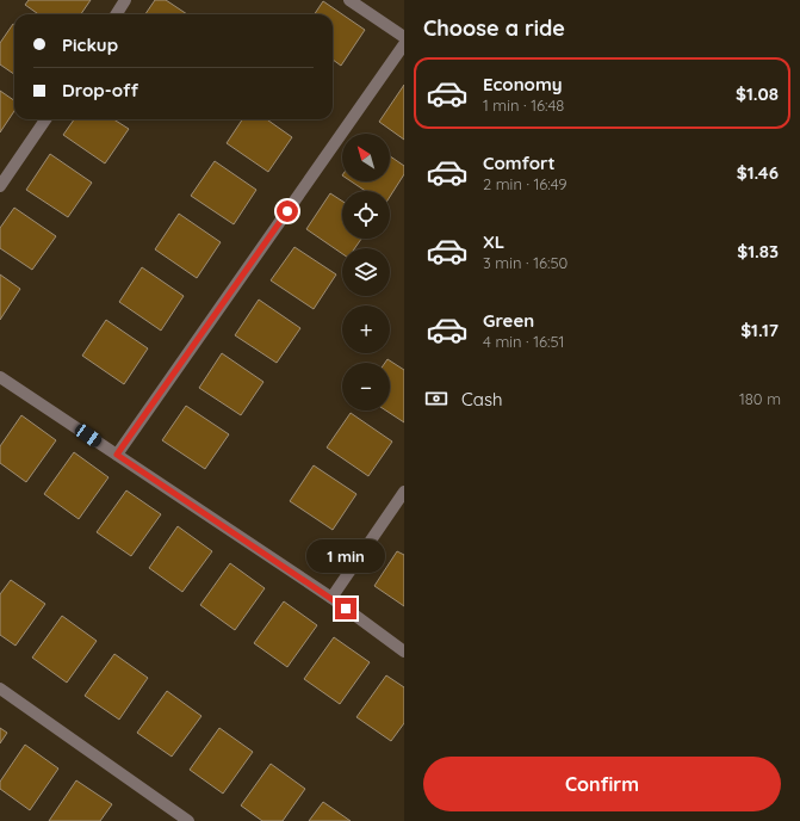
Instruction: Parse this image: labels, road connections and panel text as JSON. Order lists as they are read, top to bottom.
{
  "north": "top left",
  "page": {
    "heading": "Choose a ride",
    "banner": ["Pickup", "Drop-off"],
    "list": [
      {
        "name": "Economy",
        "note": "1 min · 16:48",
        "value": "$1.08"
      },
      {
        "name": "Comfort",
        "note": "2 min · 16:49",
        "value": "$1.46"
      },
      {
        "name": "XL",
        "note": "3 min · 16:50",
        "value": "$1.83"
      },
      {
        "name": "Green",
        "note": "4 min · 16:51",
        "value": "$1.17"
      }
    ],
    "map_buttons": ["+", "−"],
    "pay": ["Cash", "180 m"],
    "bubble": "1 min",
    "buttons": "Confirm"
  }
}
